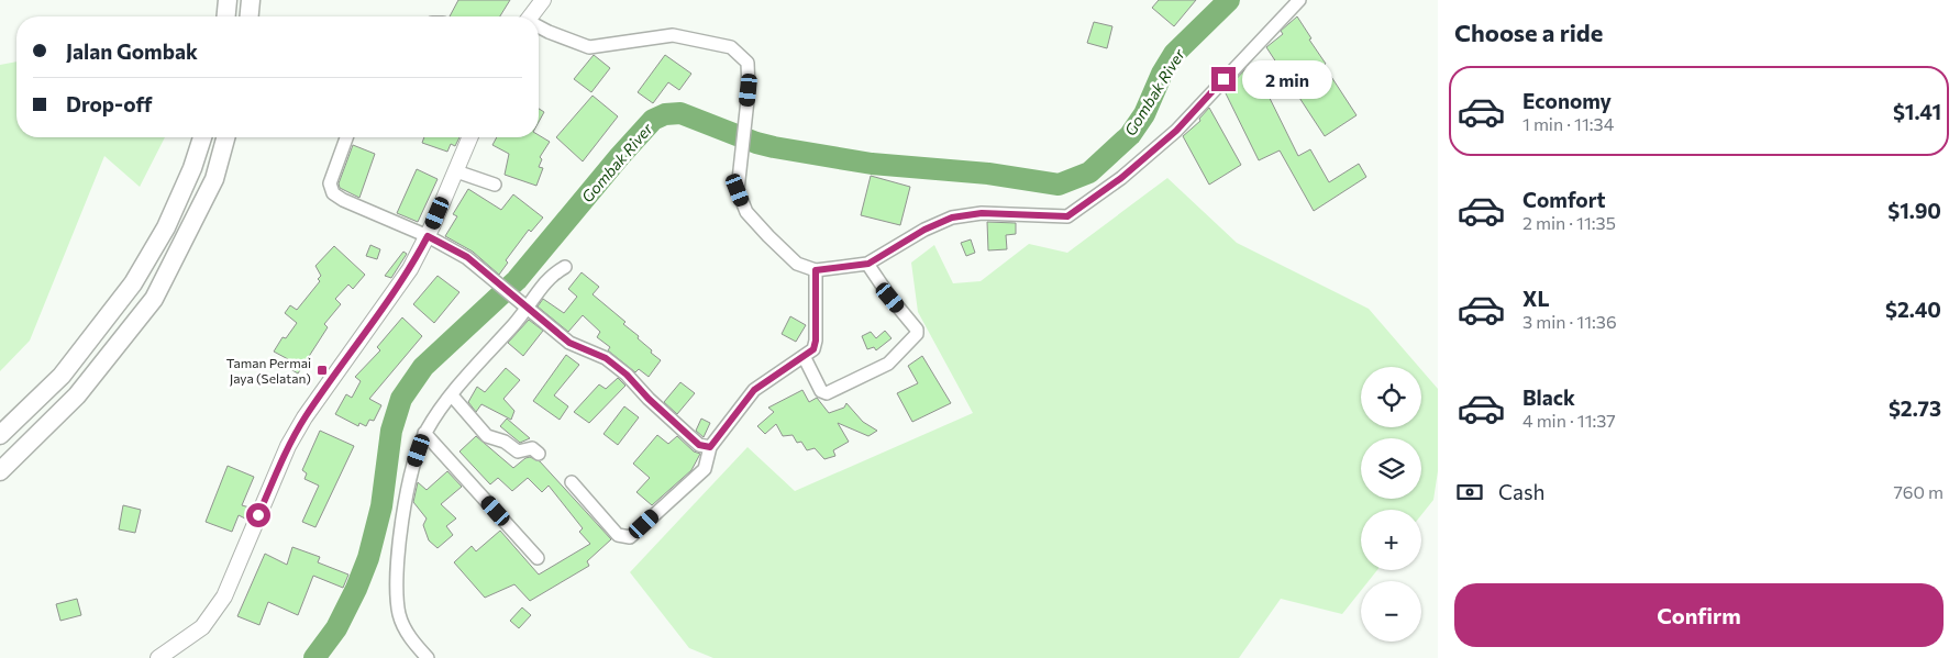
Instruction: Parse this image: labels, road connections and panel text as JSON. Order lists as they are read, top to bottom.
{
  "water": ["Gombak River"],
  "places": {
    "transit": ["Taman Permai Jaya (Selatan)"]
  },
  "page": {
    "heading": "Choose a ride",
    "banner": ["Jalan Gombak", "Drop-off"],
    "bubble": "2 min",
    "list": [
      {
        "name": "Economy",
        "note": "1 min · 11:34",
        "value": "$1.41"
      },
      {
        "name": "Comfort",
        "note": "2 min · 11:35",
        "value": "$1.90"
      },
      {
        "name": "XL",
        "note": "3 min · 11:36",
        "value": "$2.40"
      },
      {
        "name": "Black",
        "note": "4 min · 11:37",
        "value": "$2.73"
      }
    ],
    "map_buttons": ["+", "−"],
    "pay": ["Cash", "760 m"],
    "buttons": "Confirm"
  }
}
